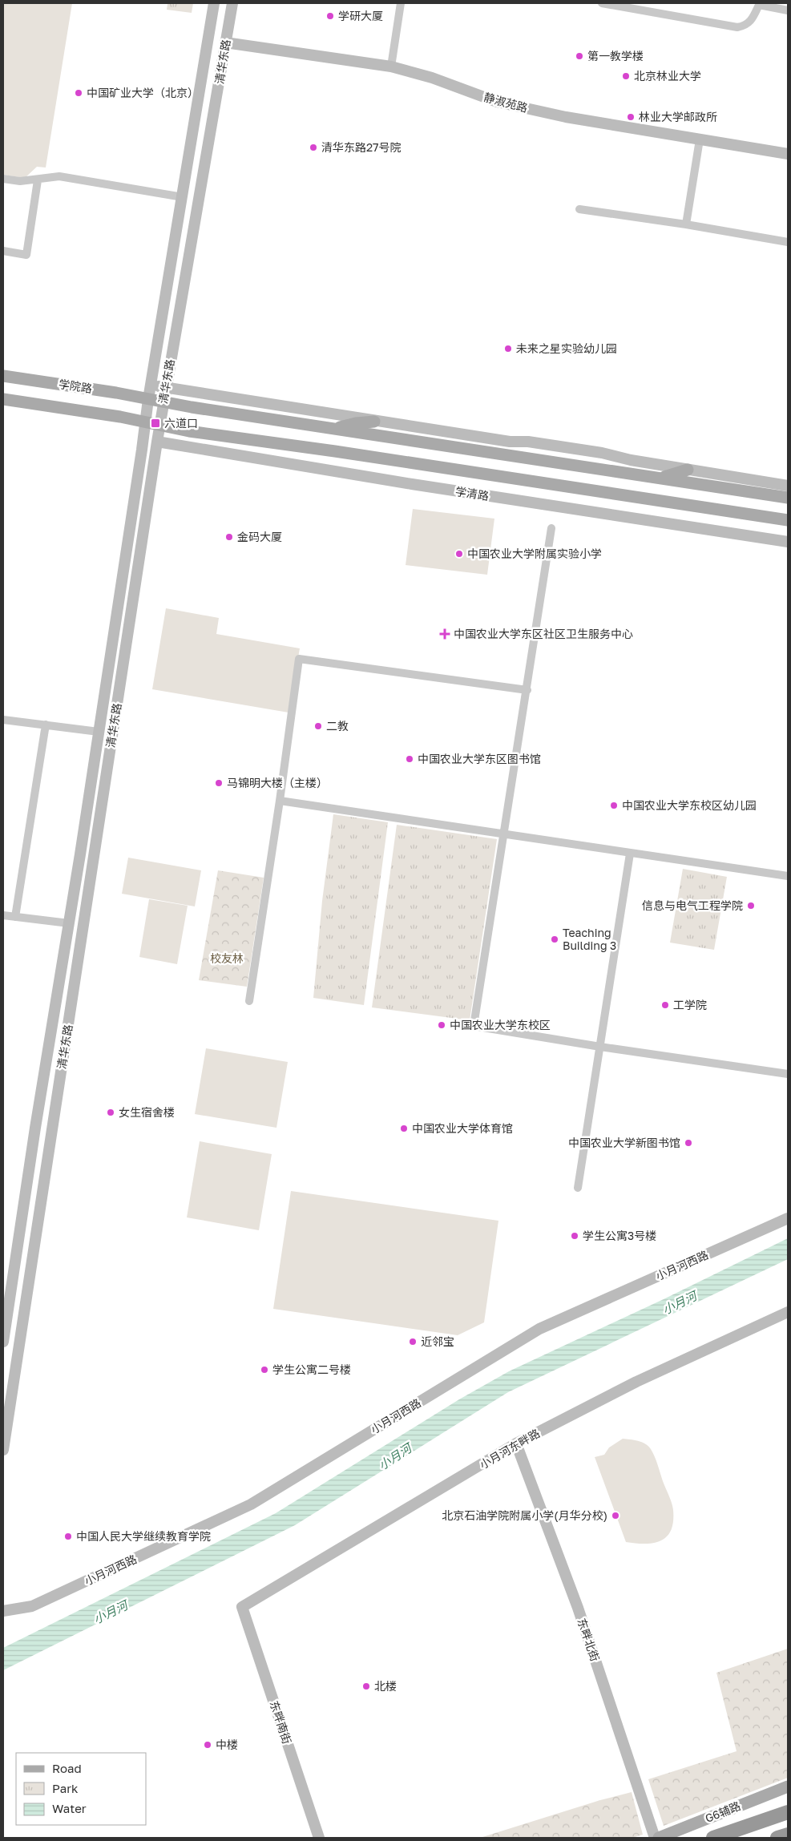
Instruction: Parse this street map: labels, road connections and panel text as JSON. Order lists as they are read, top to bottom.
{
  "streets": {
    "main road": ["学院路", "学清路", "G6辅路"],
    "street": [
      "清华东路",
      "静淑苑路",
      "小月河西路",
      "小月河东畔路",
      "东畔北街",
      "东畔南街"
    ]
  },
  "crossings": [
    ["清华东路", "静淑苑路"],
    ["清华东路", "学院路"],
    ["清华东路", "学清路"],
    ["小月河东畔路", "东畔北街"],
    ["小月河东畔路", "东畔南街"]
  ],
  "water": ["小月河"],
  "parks": ["校友林"],
  "places": {
    "other": [
      "学研大厦",
      "第一教学楼",
      "北京林业大学",
      "中国矿业大学（北京）",
      "林业大学邮政所",
      "清华东路27号院",
      "未来之星实验幼儿园",
      "金码大厦",
      "中国农业大学附属实验小学",
      "二教",
      "中国农业大学东区图书馆",
      "马锦明大楼（主楼）",
      "中国农业大学东校区幼儿园",
      "信息与电气工程学院",
      "Teaching Building 3",
      "工学院",
      "中国农业大学东校区",
      "女生宿舍楼",
      "中国农业大学体育馆",
      "中国农业大学新图书馆",
      "学生公寓3号楼",
      "近邻宝",
      "学生公寓二号楼",
      "北京石油学院附属小学(月华分校)",
      "中国人民大学继续教育学院",
      "北楼",
      "中楼"
    ],
    "transit": ["六道口"],
    "health": ["中国农业大学东区社区卫生服务中心"]
  },
  "legend": ["Road", "Park", "Water"]
}
